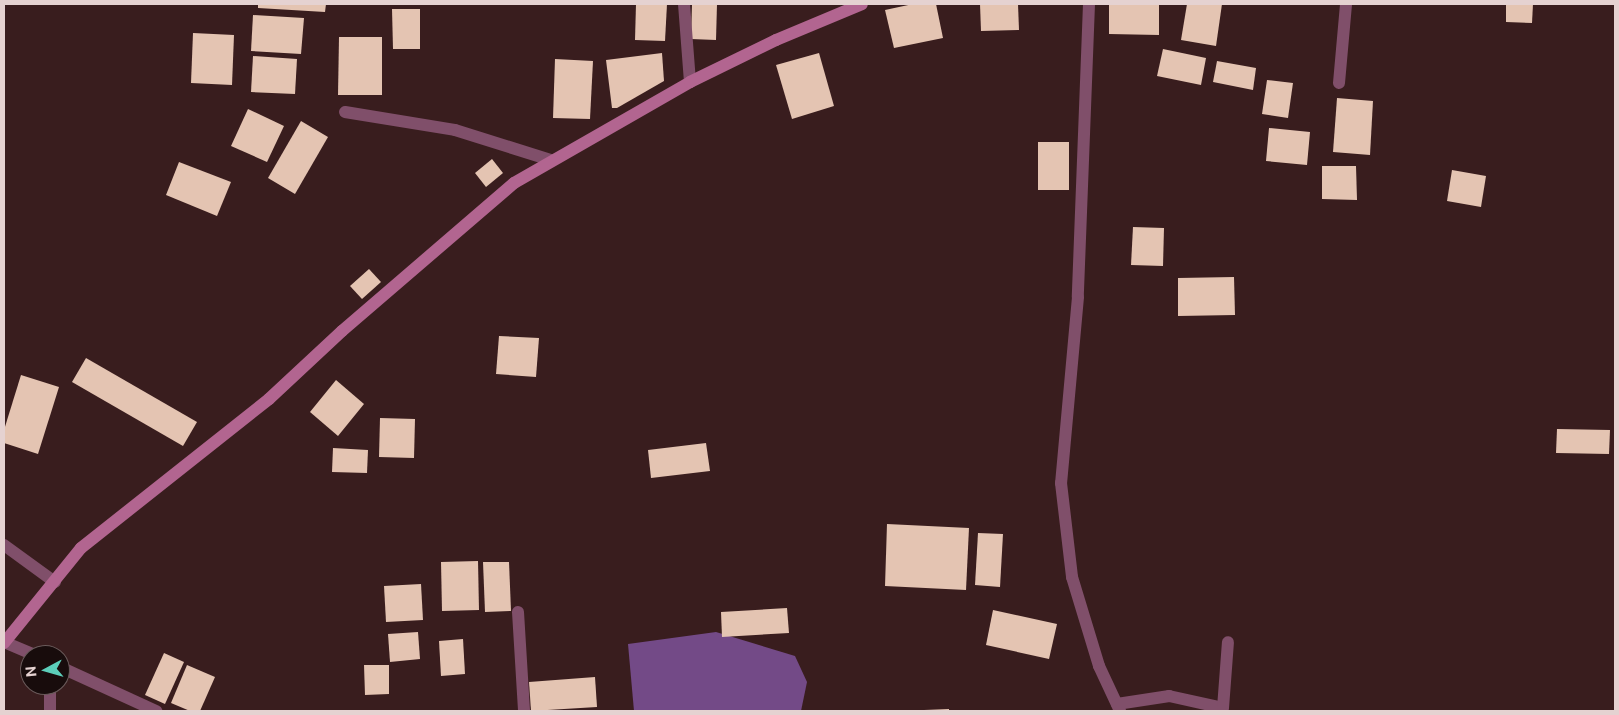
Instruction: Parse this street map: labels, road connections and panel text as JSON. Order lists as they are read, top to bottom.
{
  "north": "left"
}
